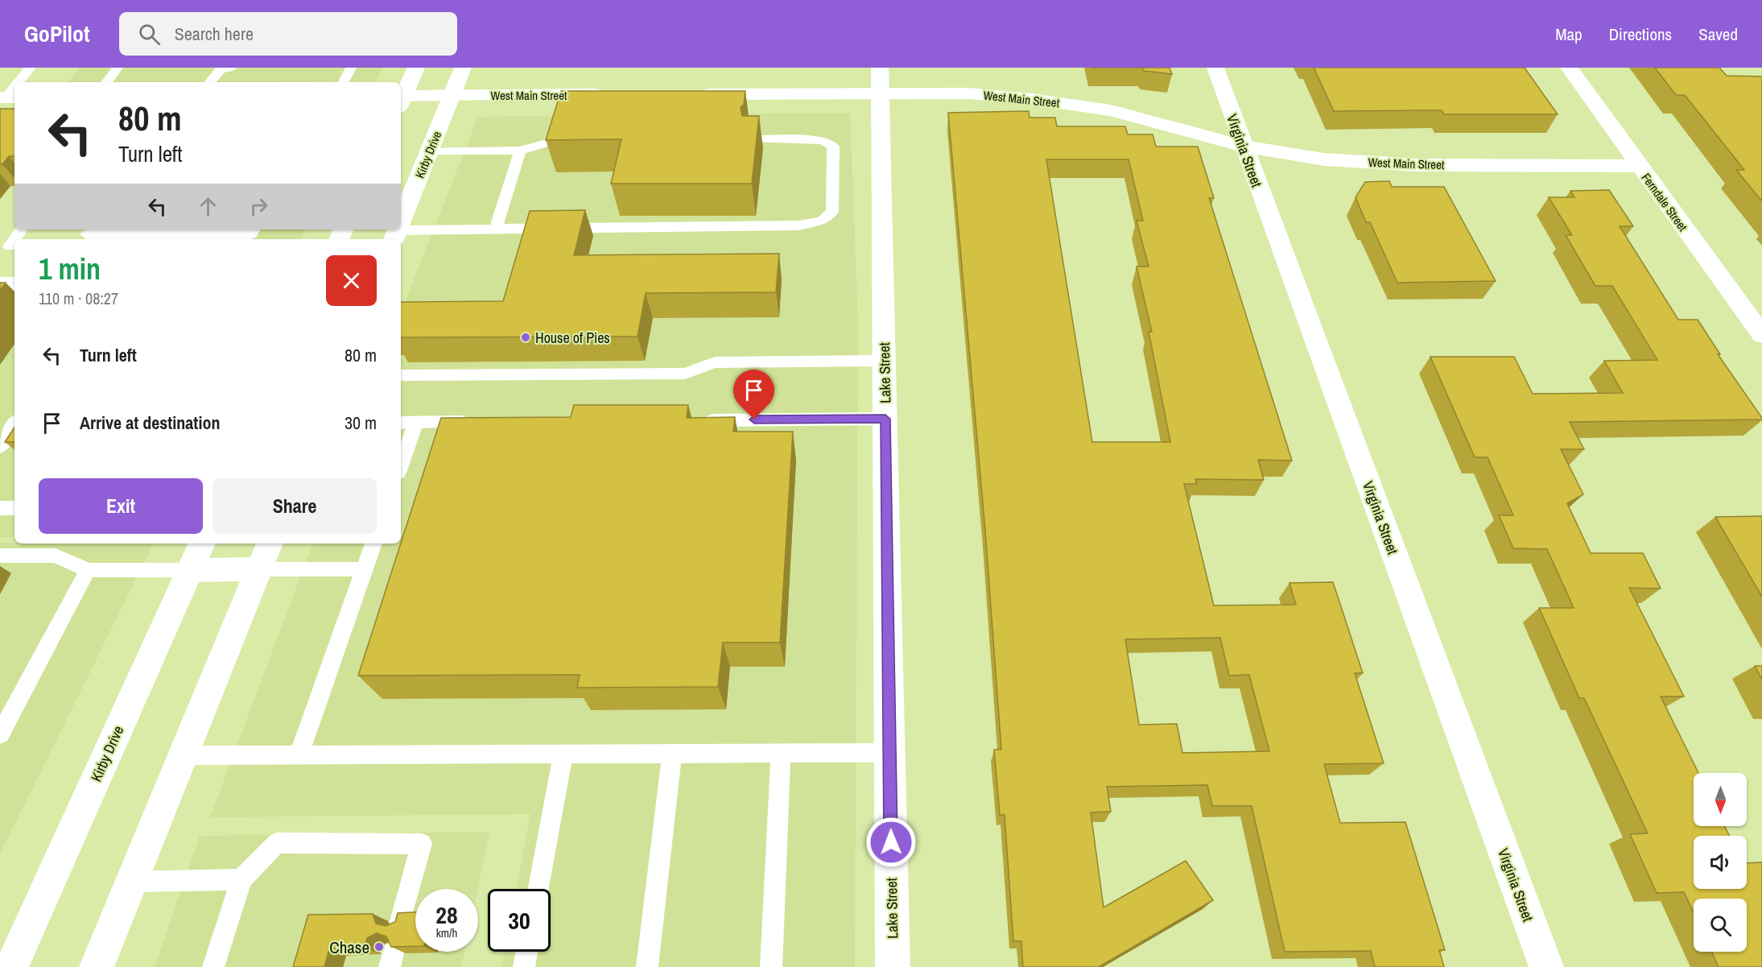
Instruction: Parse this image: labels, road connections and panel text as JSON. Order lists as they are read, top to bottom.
{
  "streets": {
    "street": [
      "West Main Street",
      "Virginia Street",
      "Kirby Drive",
      "Ferndale Street",
      "Lake Street"
    ]
  },
  "crossings": [
    ["West Main Street", "Virginia Street"],
    ["West Main Street", "Kirby Drive"],
    ["West Main Street", "Ferndale Street"],
    ["West Main Street", "Lake Street"]
  ],
  "places": ["House of Pies", "Chase"],
  "north": "bottom",
  "page": {
    "header": "GoPilot",
    "search": "Search here",
    "nav": ["Map", "Directions", "Saved"],
    "turn": ["80 m", "Turn left"],
    "heading": ["1 min", "110 m · 08:27"],
    "list": [
      {
        "name": "Turn left",
        "value": "80 m"
      },
      {
        "name": "Arrive at destination",
        "value": "30 m"
      }
    ],
    "buttons": ["Exit", "Share"],
    "speed": "28 km/h",
    "limit": "30"
  }
}
